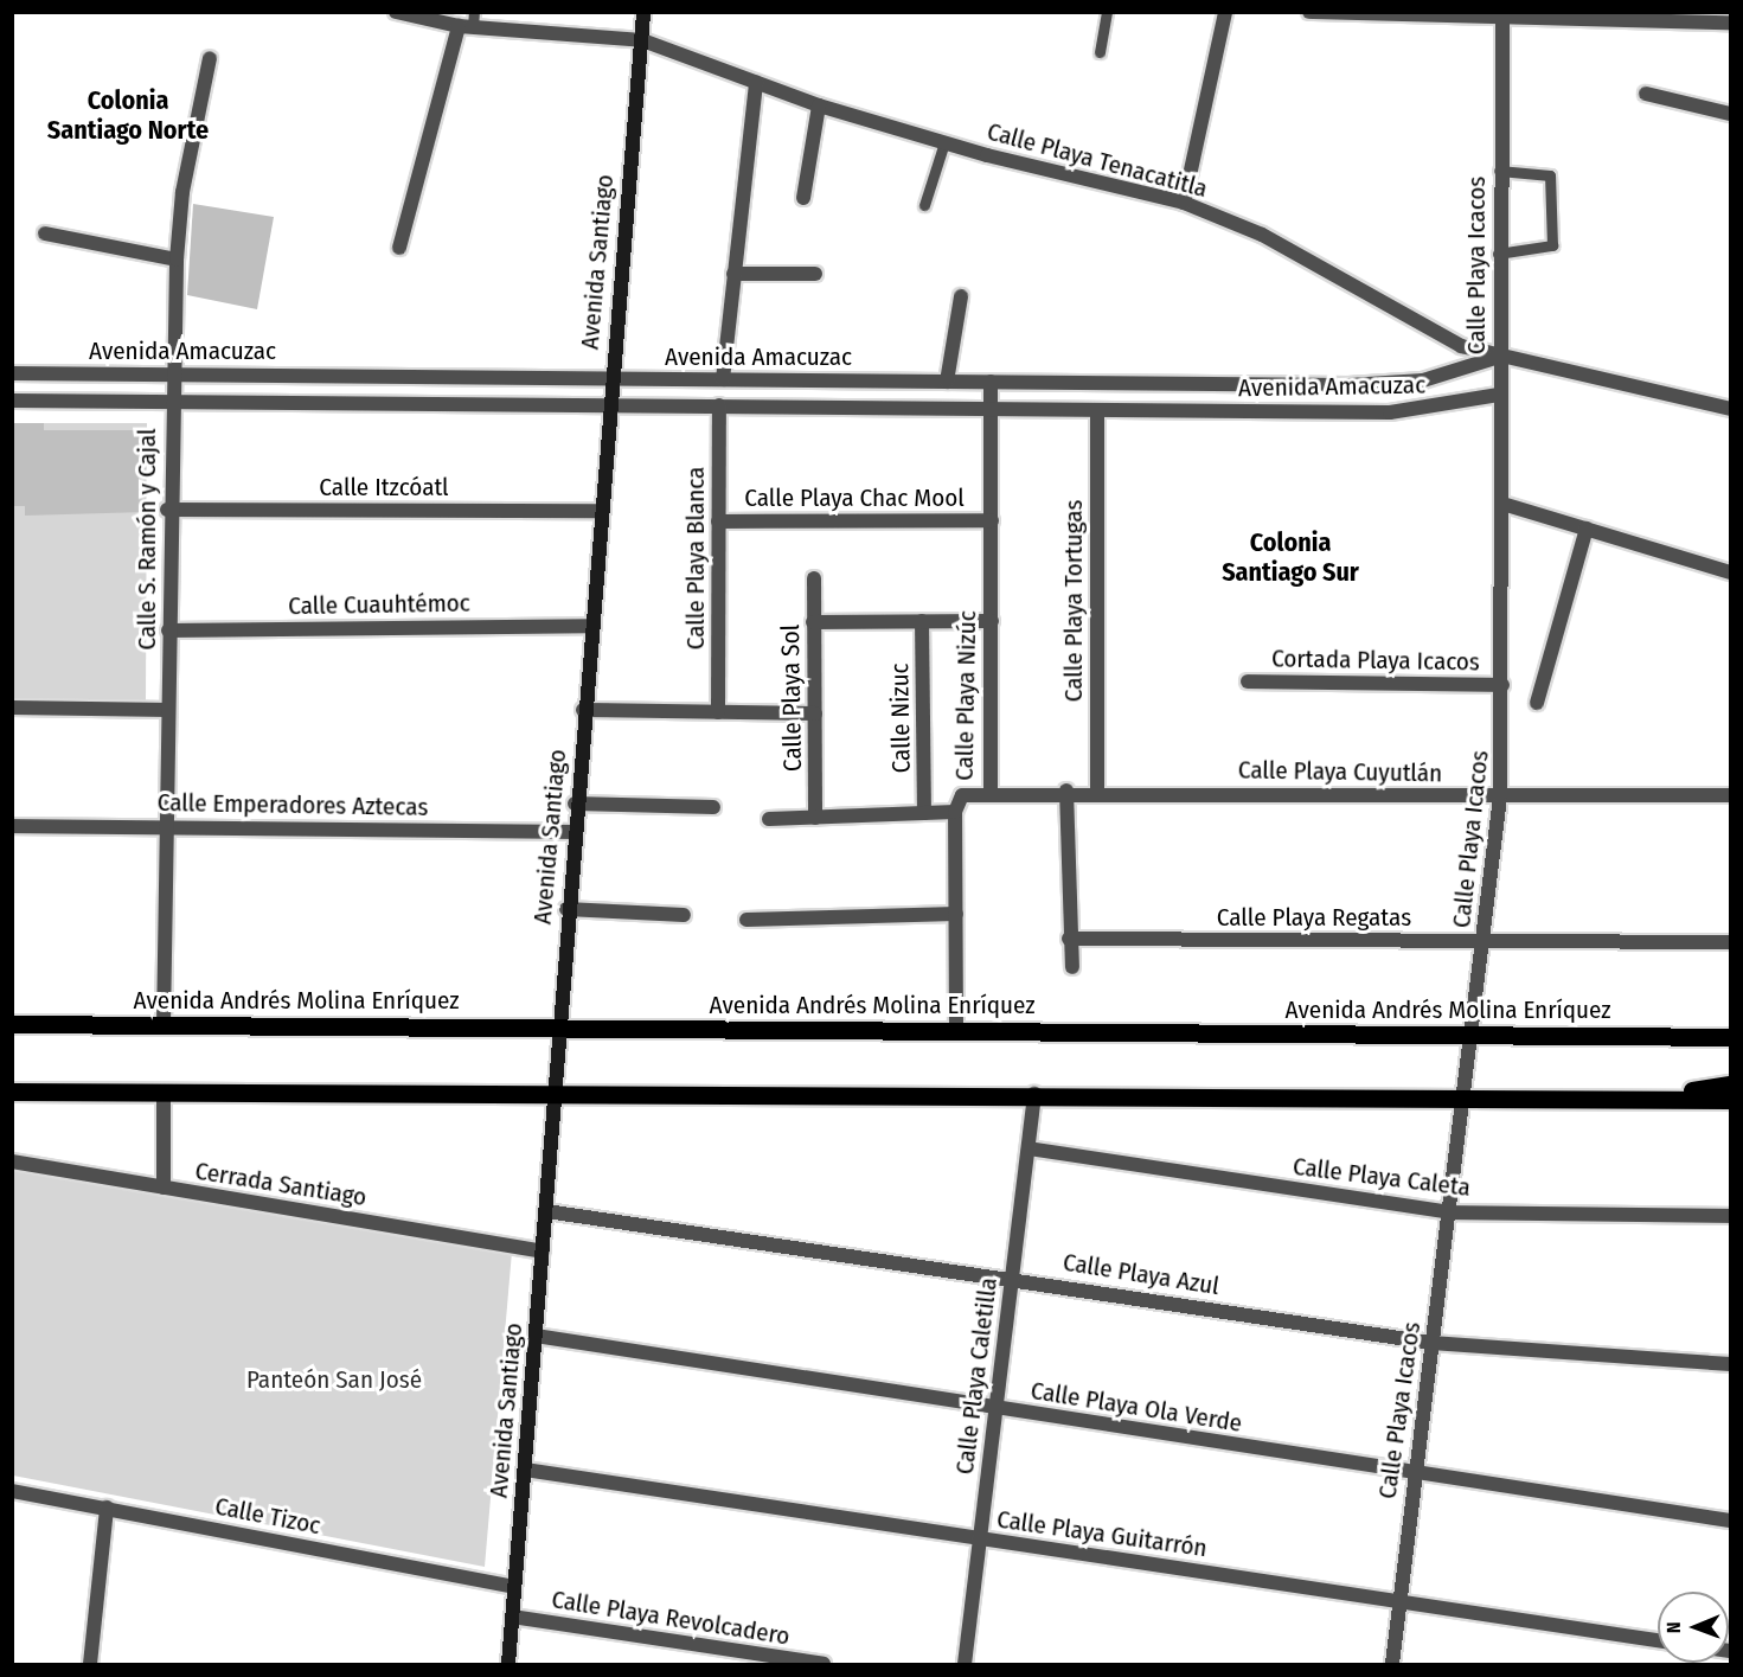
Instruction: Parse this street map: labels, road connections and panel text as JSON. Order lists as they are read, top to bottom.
{
  "streets": {
    "main road": ["Avenida Andrés Molina Enríquez"],
    "street": [
      "Calle Playa Tenacatitla",
      "Avenida Santiago",
      "Calle Playa Icacos",
      "Avenida Amacuzac",
      "Calle Itzcóatl",
      "Calle Playa Chac Mool",
      "Calle S. Ramón y Cajal",
      "Calle Playa Blanca",
      "Calle Playa Tortugas",
      "Calle Cuauhtémoc",
      "Cortada Playa Icacos",
      "Calle Playa Nizúc",
      "Calle Playa Sol",
      "Calle Nizuc",
      "Calle Playa Cuyutlán",
      "Calle Emperadores Aztecas",
      "Calle Playa Regatas",
      "Calle Playa Caleta",
      "Cerrada Santiago",
      "Calle Playa Azul",
      "Calle Playa Caletilla",
      "Calle Playa Ola Verde",
      "Calle Tizoc",
      "Calle Playa Guitarrón",
      "Calle Playa Revolcadero"
    ]
  },
  "crossings": [
    ["Calle Playa Tenacatitla", "Avenida Santiago"],
    ["Calle Playa Tenacatitla", "Calle Playa Icacos"],
    ["Calle Playa Tenacatitla", "Avenida Amacuzac"],
    ["Avenida Santiago", "Avenida Amacuzac"],
    ["Avenida Santiago", "Calle Itzcóatl"],
    ["Avenida Santiago", "Calle Cuauhtémoc"],
    ["Avenida Santiago", "Calle Emperadores Aztecas"],
    ["Avenida Santiago", "Avenida Andrés Molina Enríquez"],
    ["Avenida Santiago", "Cerrada Santiago"],
    ["Avenida Santiago", "Calle Playa Azul"],
    ["Avenida Santiago", "Calle Playa Ola Verde"],
    ["Avenida Santiago", "Calle Tizoc"],
    ["Avenida Santiago", "Calle Playa Guitarrón"],
    ["Avenida Santiago", "Calle Playa Revolcadero"],
    ["Calle Playa Icacos", "Avenida Amacuzac"],
    ["Calle Playa Icacos", "Cortada Playa Icacos"],
    ["Calle Playa Icacos", "Calle Playa Cuyutlán"],
    ["Calle Playa Icacos", "Calle Playa Regatas"],
    ["Calle Playa Icacos", "Avenida Andrés Molina Enríquez"],
    ["Calle Playa Icacos", "Calle Playa Caleta"],
    ["Calle Playa Icacos", "Calle Playa Azul"],
    ["Calle Playa Icacos", "Calle Playa Ola Verde"],
    ["Calle Playa Icacos", "Calle Playa Guitarrón"],
    ["Avenida Amacuzac", "Calle S. Ramón y Cajal"],
    ["Avenida Amacuzac", "Calle Playa Blanca"],
    ["Avenida Amacuzac", "Calle Playa Tortugas"],
    ["Avenida Amacuzac", "Calle Playa Nizúc"],
    ["Calle Itzcóatl", "Calle S. Ramón y Cajal"],
    ["Calle Playa Chac Mool", "Calle Playa Blanca"],
    ["Calle Playa Chac Mool", "Calle Playa Nizúc"],
    ["Calle S. Ramón y Cajal", "Calle Cuauhtémoc"],
    ["Calle S. Ramón y Cajal", "Calle Emperadores Aztecas"],
    ["Calle S. Ramón y Cajal", "Avenida Andrés Molina Enríquez"],
    ["Calle Playa Tortugas", "Calle Playa Cuyutlán"],
    ["Calle Playa Nizúc", "Calle Playa Cuyutlán"],
    ["Calle Playa Nizúc", "Avenida Andrés Molina Enríquez"],
    ["Calle Playa Caleta", "Calle Playa Caletilla"],
    ["Calle Playa Azul", "Calle Playa Caletilla"],
    ["Calle Playa Caletilla", "Calle Playa Ola Verde"],
    ["Calle Playa Caletilla", "Calle Playa Guitarrón"]
  ],
  "districts": ["Colonia Santiago Norte", "Colonia Santiago Sur"],
  "parks": ["Panteón San José"],
  "north": "left"
}
